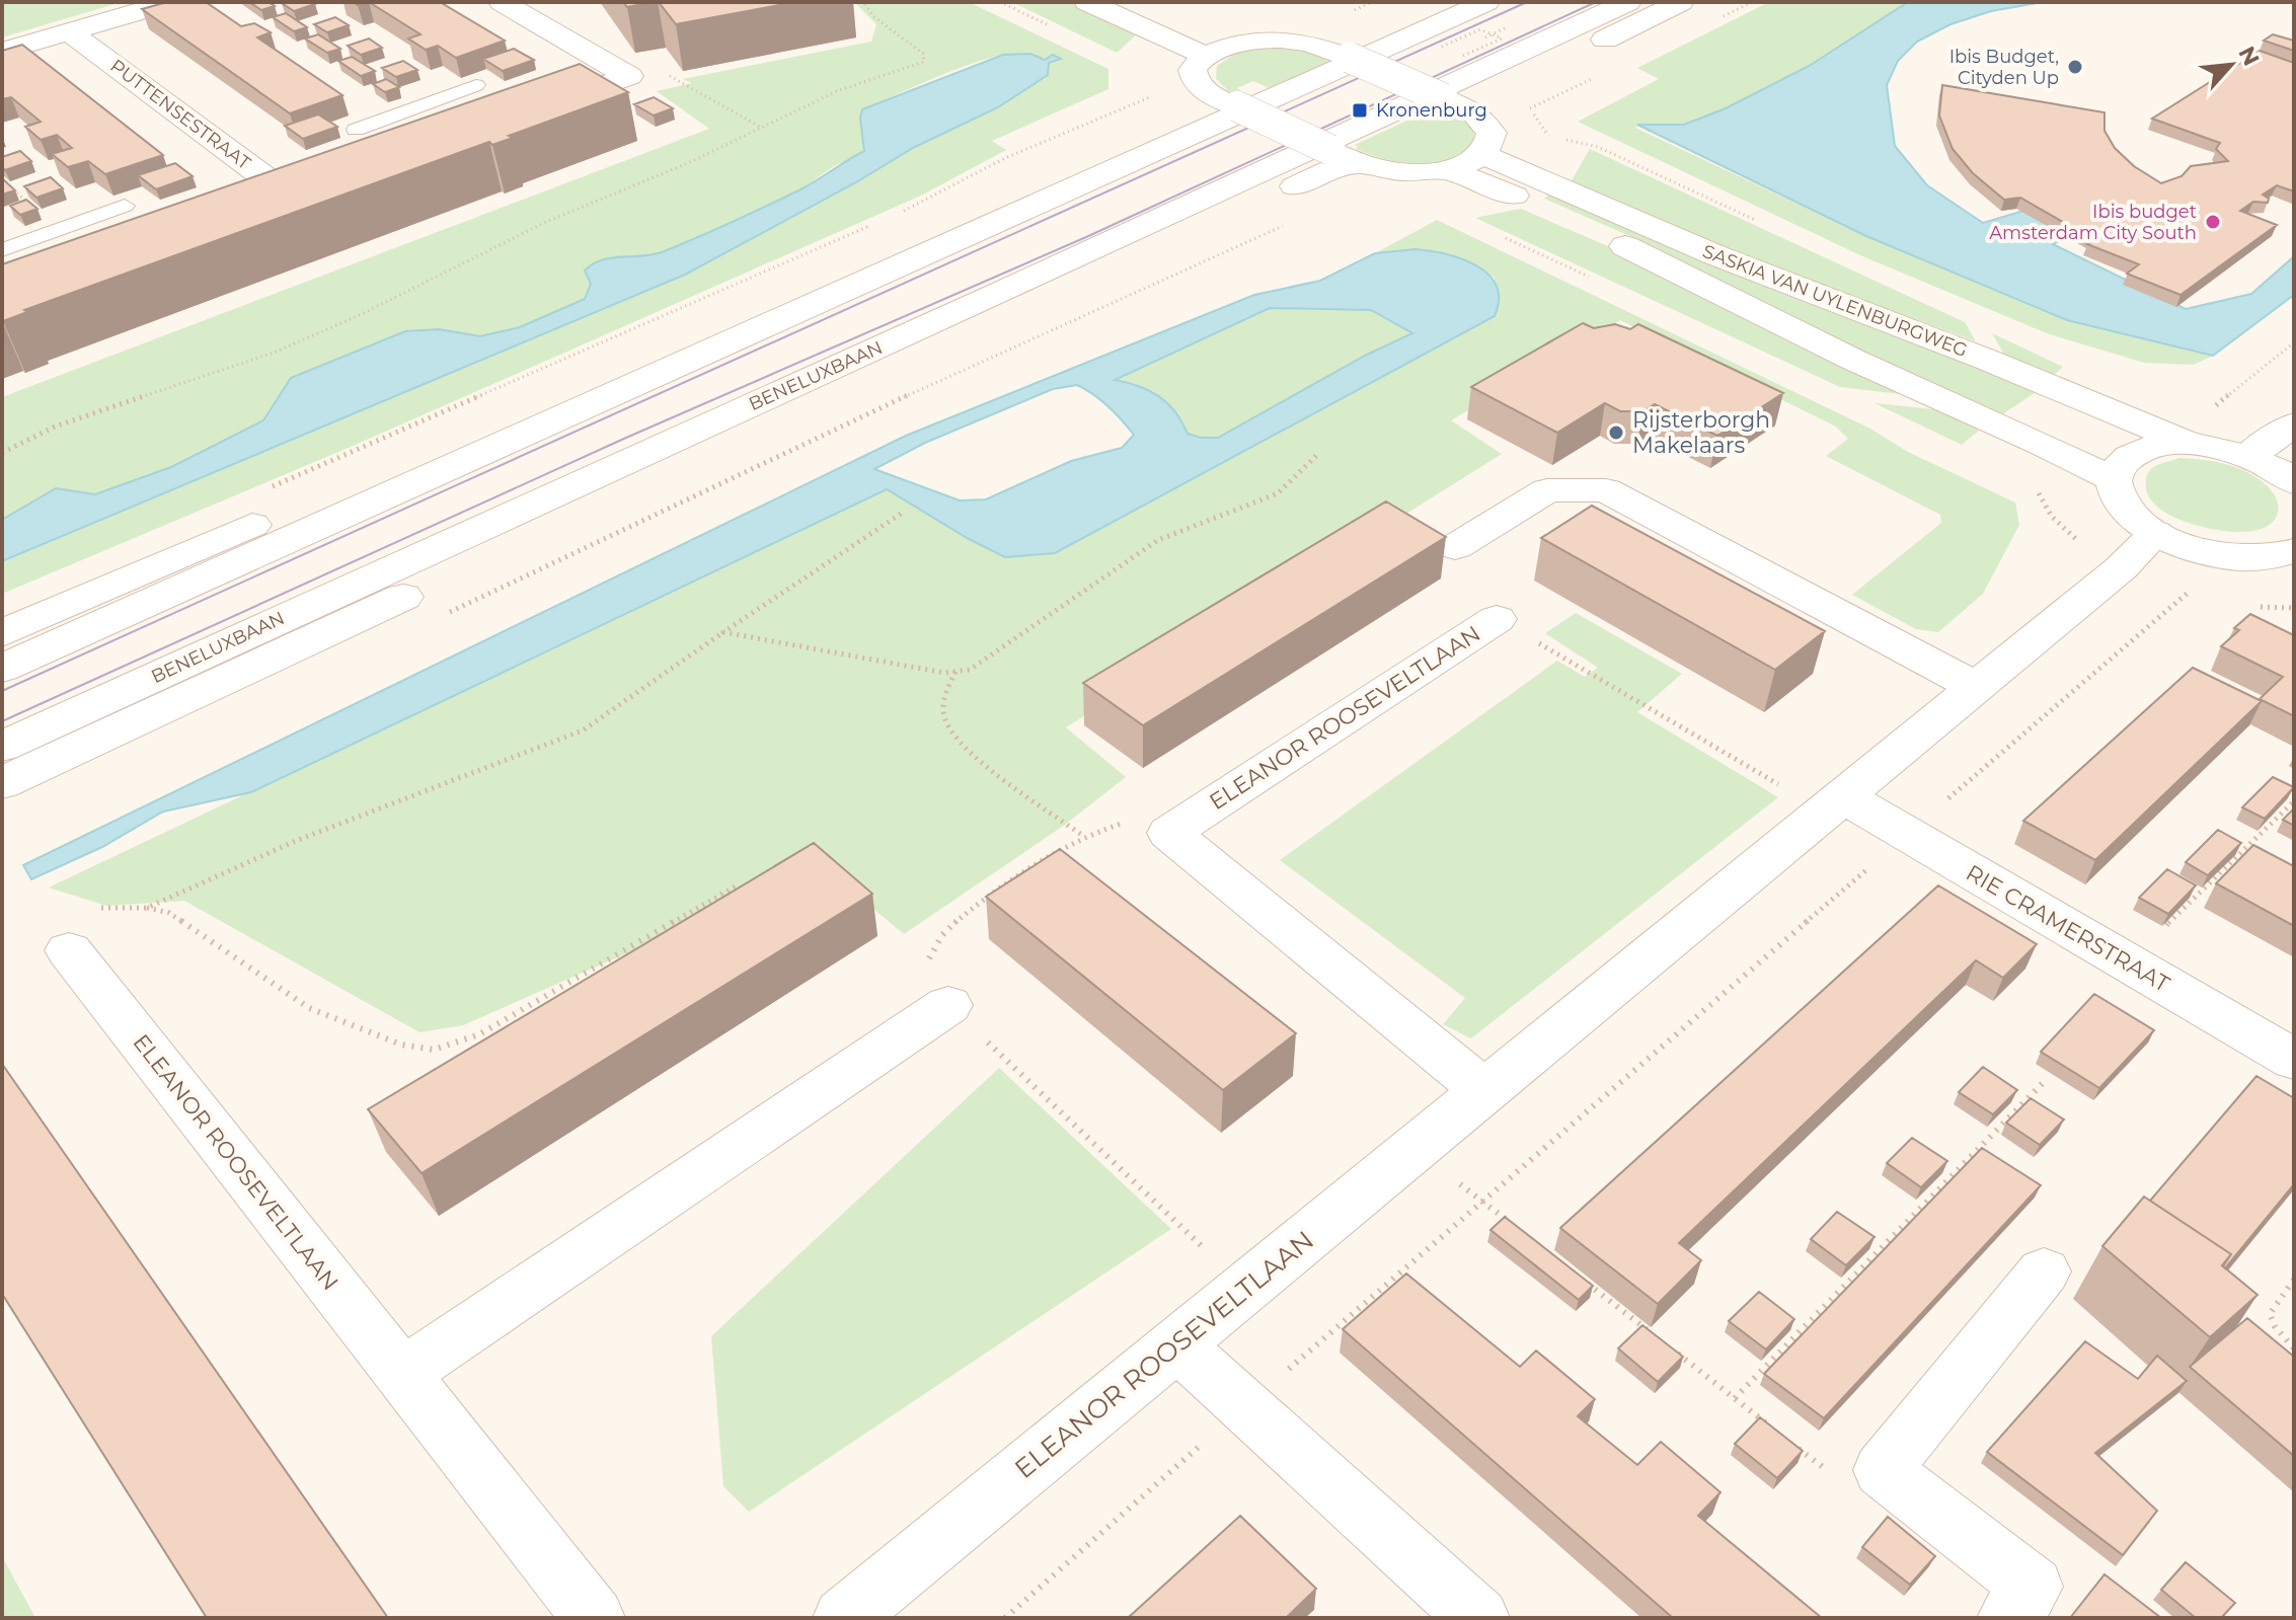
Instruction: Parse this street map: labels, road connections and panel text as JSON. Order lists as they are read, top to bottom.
{
  "streets": {
    "street": [
      "PUTTENSESTRAAT",
      "SASKIA VAN UYLENBURGWEG",
      "BENELUXBAAN",
      "ELEANOR ROOSEVELTLAAN",
      "RIE CRAMERSTRAAT"
    ]
  },
  "crossings": [
    ["ELEANOR ROOSEVELTLAAN", "RIE CRAMERSTRAAT"]
  ],
  "places": {
    "other": ["Ibis Budget, Cityden Up", "Ibis budget Amsterdam City South", "Rijsterborgh Makelaars"],
    "transit": ["Kronenburg"]
  },
  "north": "top right"
}
